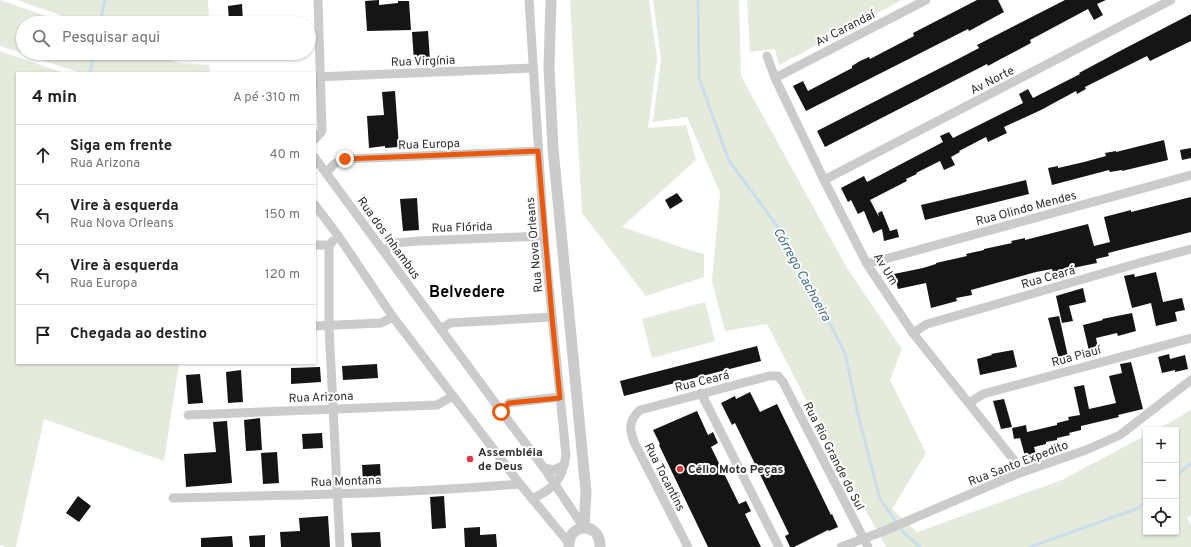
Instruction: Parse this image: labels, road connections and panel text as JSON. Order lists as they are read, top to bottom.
{
  "streets": {
    "street": [
      "Av Carandaí",
      "Rua Virgínia",
      "Av Norte",
      "Rua Europa",
      "Rua Olindo Mendes",
      "Rua Flórida",
      "Rua dos Inhambus",
      "Rua Nova Orleans",
      "Av Um",
      "Rua Ceará",
      "Rua Piauí",
      "Rua Arizona",
      "Rua Rio Grande do Sul",
      "Rua Santo Expedito",
      "Rua Tocantins",
      "Rua Montana"
    ]
  },
  "crossings": [
    ["Av Carandaí", "Av Um"],
    ["Rua Virgínia", "Rua Nova Orleans"],
    ["Av Norte", "Av Um"],
    ["Rua Europa", "Rua dos Inhambus"],
    ["Rua Europa", "Rua Nova Orleans"],
    ["Rua Olindo Mendes", "Av Um"],
    ["Rua Flórida", "Rua dos Inhambus"],
    ["Rua Flórida", "Rua Nova Orleans"],
    ["Rua dos Inhambus", "Rua Nova Orleans"],
    ["Av Um", "Rua Ceará"],
    ["Av Um", "Rua Piauí"],
    ["Av Um", "Rua Santo Expedito"],
    ["Rua Ceará", "Rua Rio Grande do Sul"],
    ["Rua Ceará", "Rua Tocantins"],
    ["Rua Rio Grande do Sul", "Rua Santo Expedito"]
  ],
  "districts": ["Belvedere"],
  "water": ["Córrego Cachoeira"],
  "places": ["Assembléia de Deus", "Célio Moto Peças"],
  "page": {
    "search": "Pesquisar aqui",
    "heading": ["4 min", "A pé · 310 m"],
    "list": [
      ["Siga em frente", "Rua Arizona", "40 m"],
      ["Vire à esquerda", "Rua Nova Orleans", "150 m"],
      ["Vire à esquerda", "Rua Europa", "120 m"],
      "Chegada ao destino"
    ],
    "map_buttons": ["+", "−"]
  }
}
